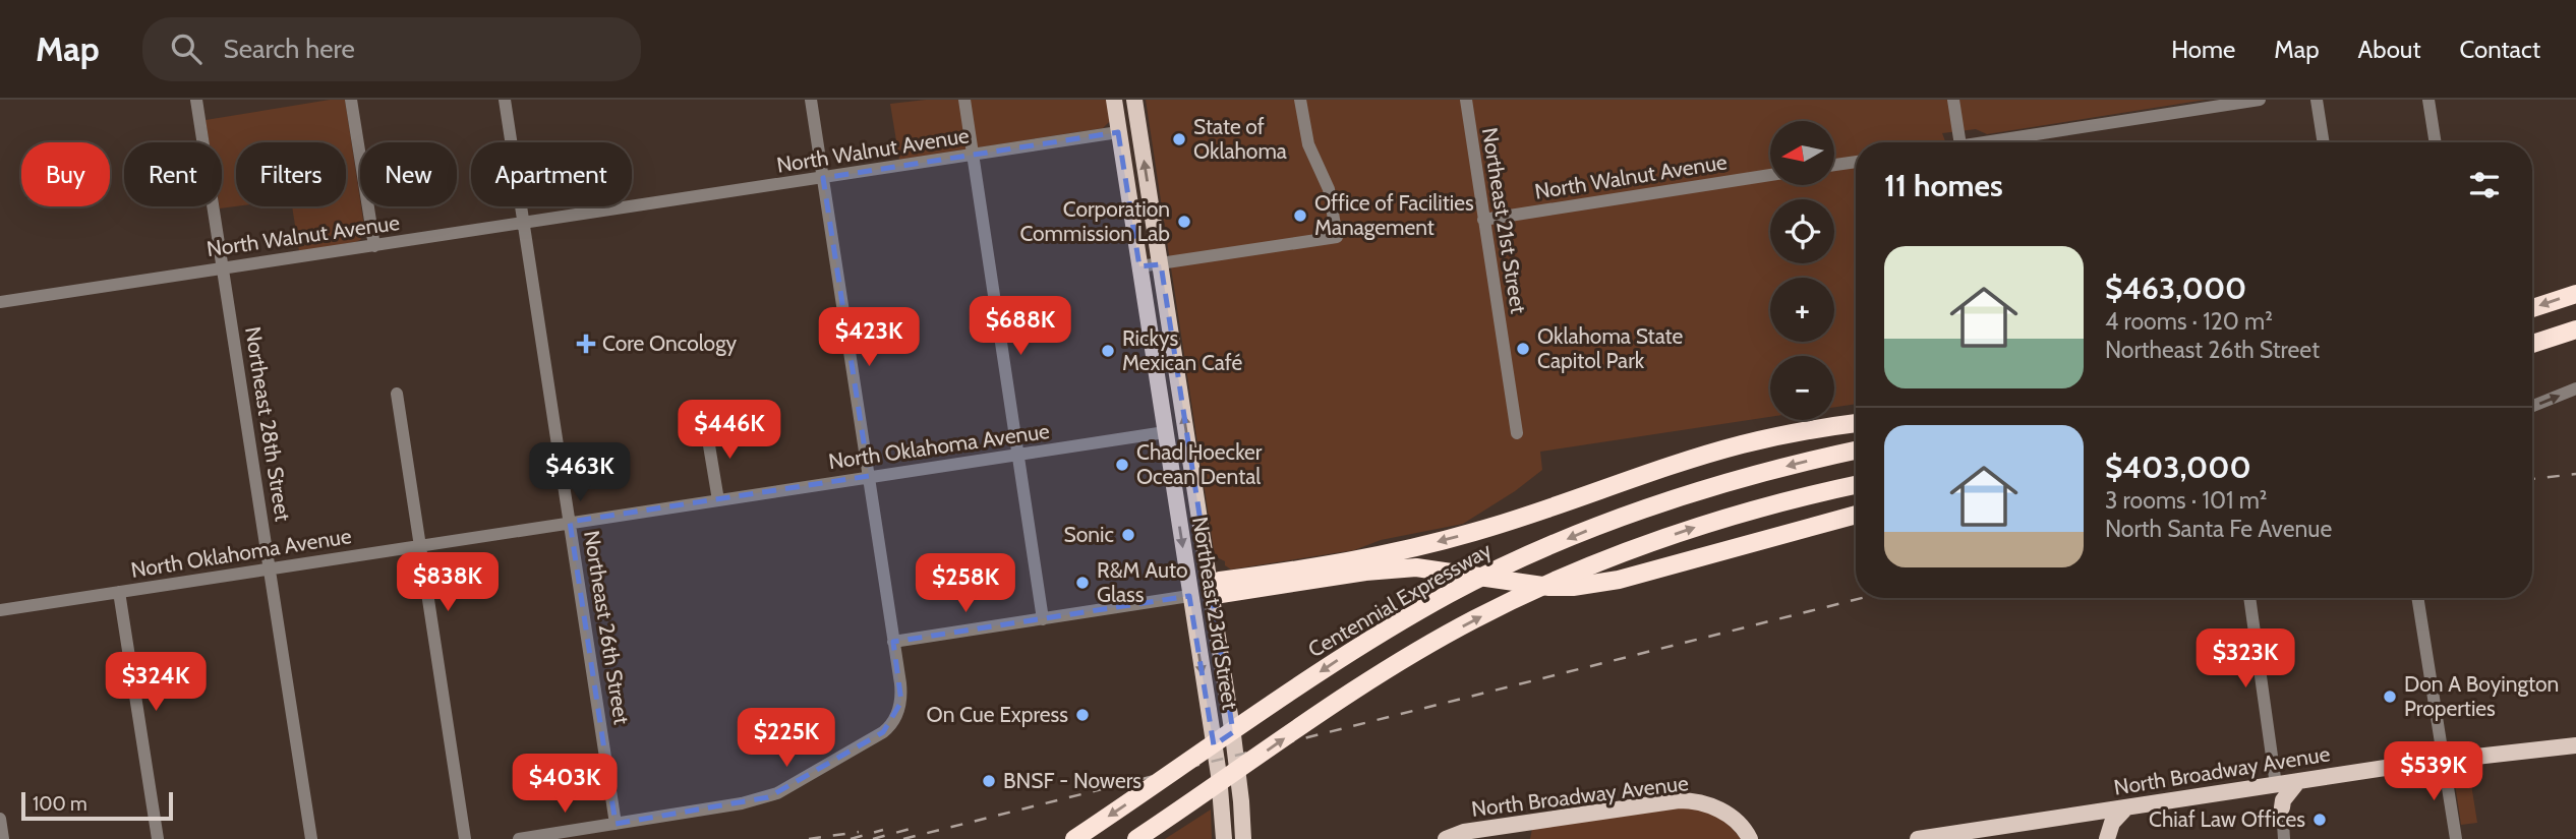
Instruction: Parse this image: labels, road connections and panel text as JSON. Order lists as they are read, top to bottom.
{
  "streets": {
    "highway": ["Centennial Expressway"],
    "main road": ["Northeast 23rd Street", "North Broadway Avenue"],
    "street": [
      "North Walnut Avenue",
      "Northeast 21st Street",
      "Northeast 28th Street",
      "North Oklahoma Avenue",
      "Northeast 26th Street"
    ]
  },
  "crossings": [
    ["North Walnut Avenue", "Northeast 21st Street"],
    ["North Walnut Avenue", "Northeast 28th Street"],
    ["North Walnut Avenue", "Northeast 23rd Street"],
    ["North Walnut Avenue", "Northeast 26th Street"],
    ["Northeast 28th Street", "North Oklahoma Avenue"],
    ["North Oklahoma Avenue", "Northeast 23rd Street"],
    ["North Oklahoma Avenue", "Northeast 26th Street"]
  ],
  "places": {
    "other": [
      "State of Oklahoma",
      "Office of Facilities Management",
      "Corporation Commission Lab",
      "Oklahoma State Capitol Park",
      "Rickys Mexican Café",
      "Chad Hoecker Ocean Dental",
      "Sonic",
      "R&M Auto Glass",
      "Don A Boyington Properties",
      "On Cue Express",
      "BNSF - Nowers",
      "Chiaf Law Offices"
    ],
    "health": ["Core Oncology"]
  },
  "scale_bar": "100 m",
  "north": "left",
  "page": {
    "header": "Map",
    "search": "Search here",
    "nav": [
      "Home",
      "Map",
      "About",
      "Contact"
    ],
    "map_buttons": ["+", "−"],
    "chip": [
      "Buy",
      "Rent",
      "Filters",
      "New",
      "Apartment"
    ],
    "heading": "11 homes",
    "list": [
      {
        "name": "$463,000",
        "note": "4 rooms · 120 m² · Northeast 26th Street"
      },
      {
        "name": "$403,000",
        "note": "3 rooms · 101 m² · North Santa Fe Avenue"
      }
    ],
    "price": [
      "$688K",
      "$423K",
      "$446K",
      "$463K",
      "$838K",
      "$258K",
      "$323K",
      "$324K",
      "$225K",
      "$539K",
      "$403K"
    ],
    "scale": "100 m"
  }
}
